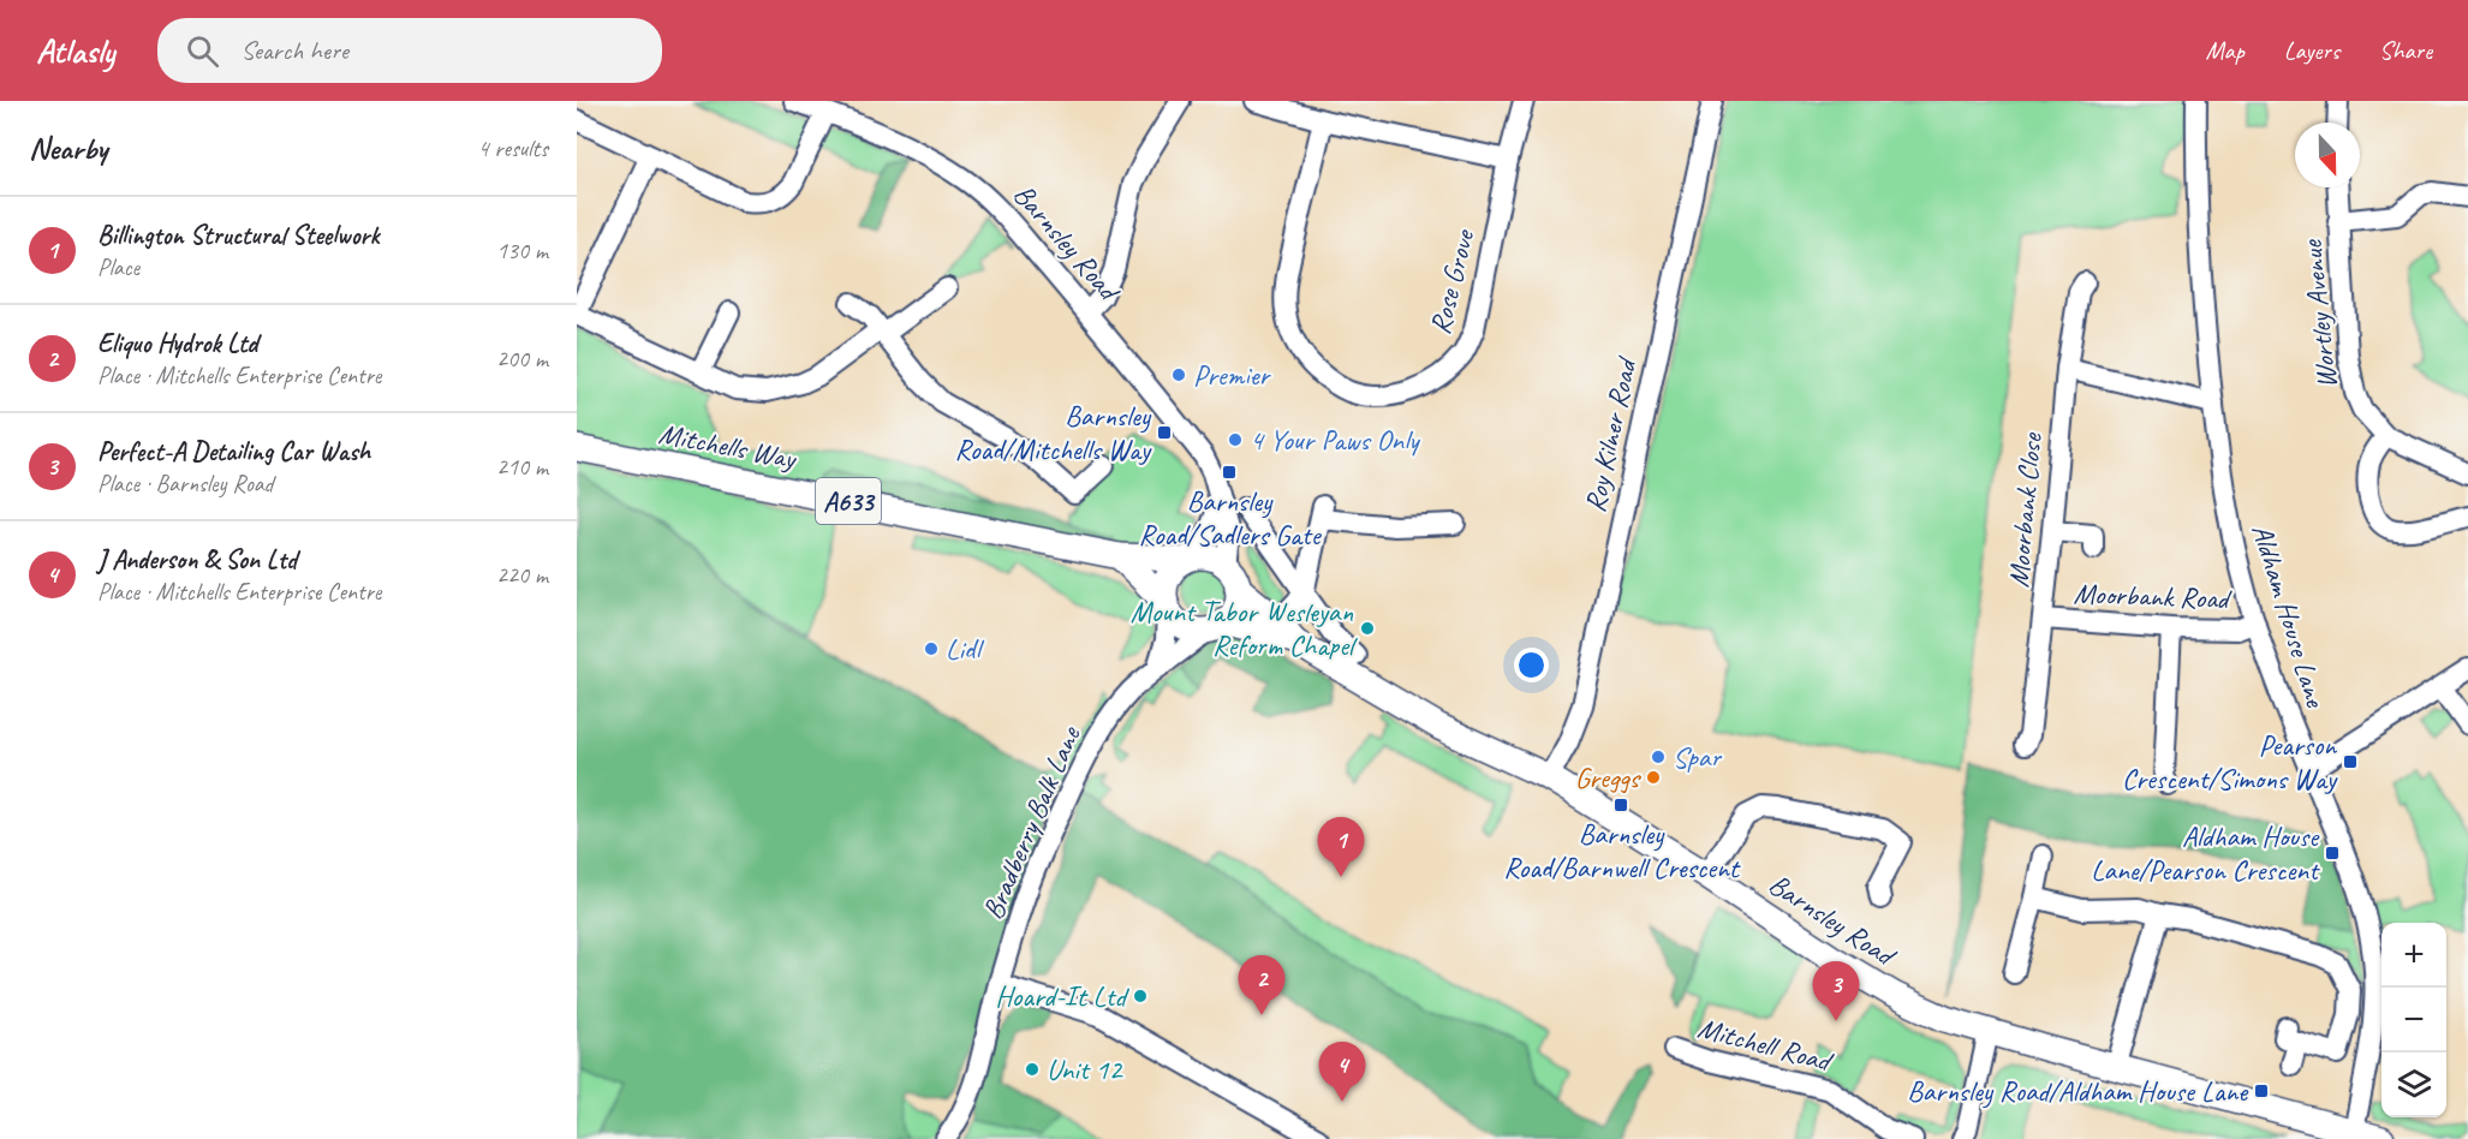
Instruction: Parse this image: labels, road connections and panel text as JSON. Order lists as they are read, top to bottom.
{
  "streets": {
    "main road": ["Barnsley Road", "Mitchells Way", "A633"],
    "street": [
      "Rose Grove",
      "Wortley Avenue",
      "Roy Kilner Road",
      "Moorbank Close",
      "Moorbank Road",
      "Aldham House Lane",
      "Bradberry Balk Lane",
      "Mitchell Road"
    ]
  },
  "crossings": [
    ["Barnsley Road", "Roy Kilner Road"],
    ["Barnsley Road", "Mitchells Way"],
    ["Barnsley Road", "Aldham House Lane"],
    ["Barnsley Road", "Bradberry Balk Lane"],
    ["Mitchells Way", "Bradberry Balk Lane"],
    ["Moorbank Close", "Moorbank Road"],
    ["Moorbank Road", "Aldham House Lane"]
  ],
  "places": {
    "other": [
      "Premier",
      "4 Your Paws Only",
      "Mount Tabor Wesleyan Reform Chapel",
      "Lidl",
      "Spar",
      "Greggs",
      "Hoard-It Ltd",
      "Unit 12"
    ],
    "transit": [
      "Barnsley Road/Mitchells Way",
      "Barnsley Road/Sadlers Gate",
      "Pearson Crescent/Simons Way",
      "Barnsley Road/Barnwell Crescent",
      "Aldham House Lane/Pearson Crescent",
      "Barnsley Road/Aldham House Lane"
    ]
  },
  "north": "bottom",
  "page": {
    "header": "Atlasly",
    "search": "Search here",
    "nav": ["Map", "Layers", "Share"],
    "heading": ["Nearby", "4 results"],
    "list": [
      {
        "mark": "1",
        "name": "Billington Structural Steelwork",
        "note": "Place",
        "value": "130 m"
      },
      {
        "mark": "2",
        "name": "Eliquo Hydrok Ltd",
        "note": "Place · Mitchells Enterprise Centre",
        "value": "200 m"
      },
      {
        "mark": "3",
        "name": "Perfect-A Detailing Car Wash",
        "note": "Place · Barnsley Road",
        "value": "210 m"
      },
      {
        "mark": "4",
        "name": "J Anderson & Son Ltd",
        "note": "Place · Mitchells Enterprise Centre",
        "value": "220 m"
      }
    ],
    "pins": [
      "1",
      "2",
      "3",
      "4"
    ],
    "map_buttons": ["+", "−"]
  }
}
